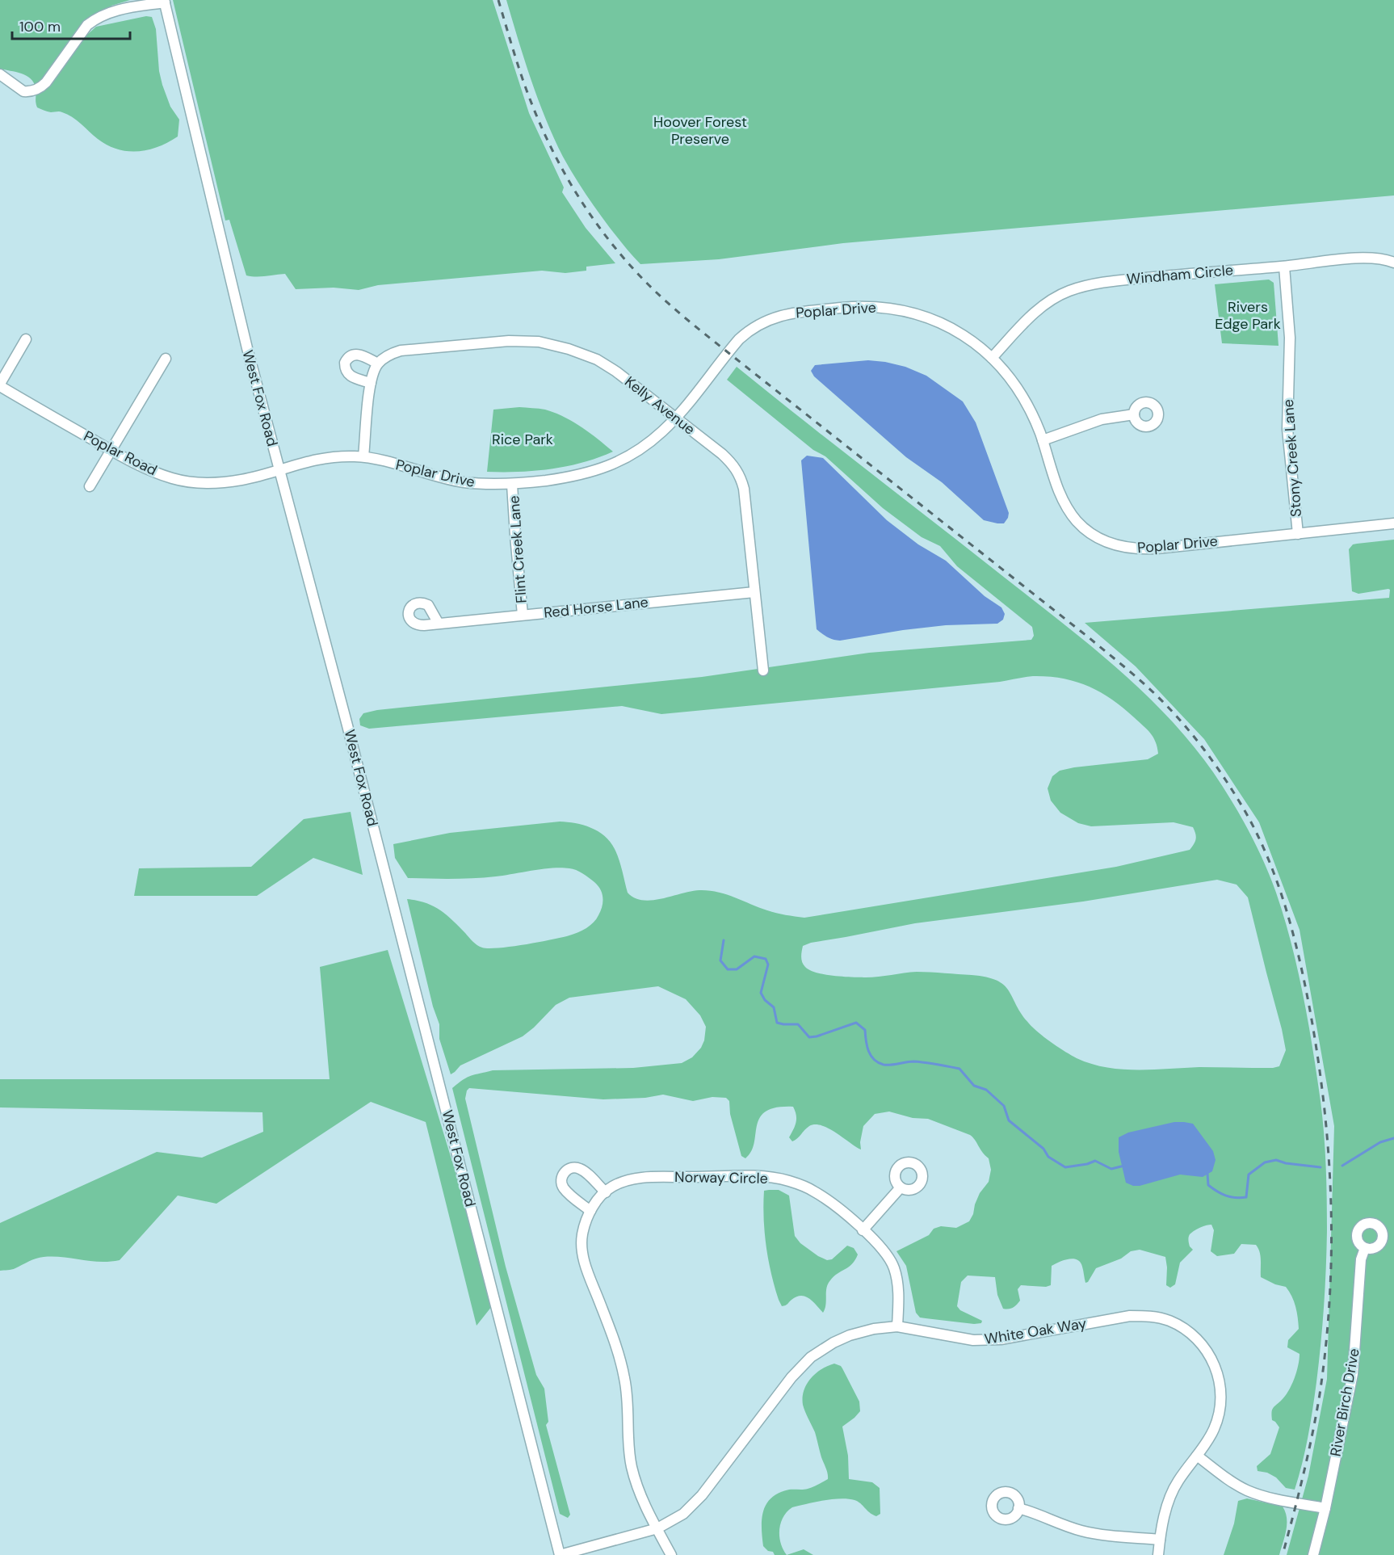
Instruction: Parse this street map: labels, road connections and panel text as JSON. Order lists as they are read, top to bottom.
{
  "streets": {
    "street": [
      "Windham Circle",
      "Poplar Drive",
      "West Fox Road",
      "Kelly Avenue",
      "Poplar Road",
      "Stony Creek Lane",
      "Flint Creek Lane",
      "Red Horse Lane",
      "Norway Circle",
      "White Oak Way",
      "River Birch Drive"
    ]
  },
  "crossings": [
    ["Windham Circle", "Poplar Drive"],
    ["Windham Circle", "Stony Creek Lane"],
    ["Poplar Drive", "West Fox Road"],
    ["Poplar Drive", "Kelly Avenue"],
    ["Poplar Drive", "Poplar Road"],
    ["Poplar Drive", "Stony Creek Lane"],
    ["Poplar Drive", "Flint Creek Lane"],
    ["West Fox Road", "Poplar Road"],
    ["West Fox Road", "White Oak Way"],
    ["Kelly Avenue", "Red Horse Lane"],
    ["Flint Creek Lane", "Red Horse Lane"],
    ["Norway Circle", "White Oak Way"]
  ],
  "parks": ["Hoover Forest Preserve", "Rivers Edge Park", "Rice Park"],
  "scale_bar": "100 m"
}
